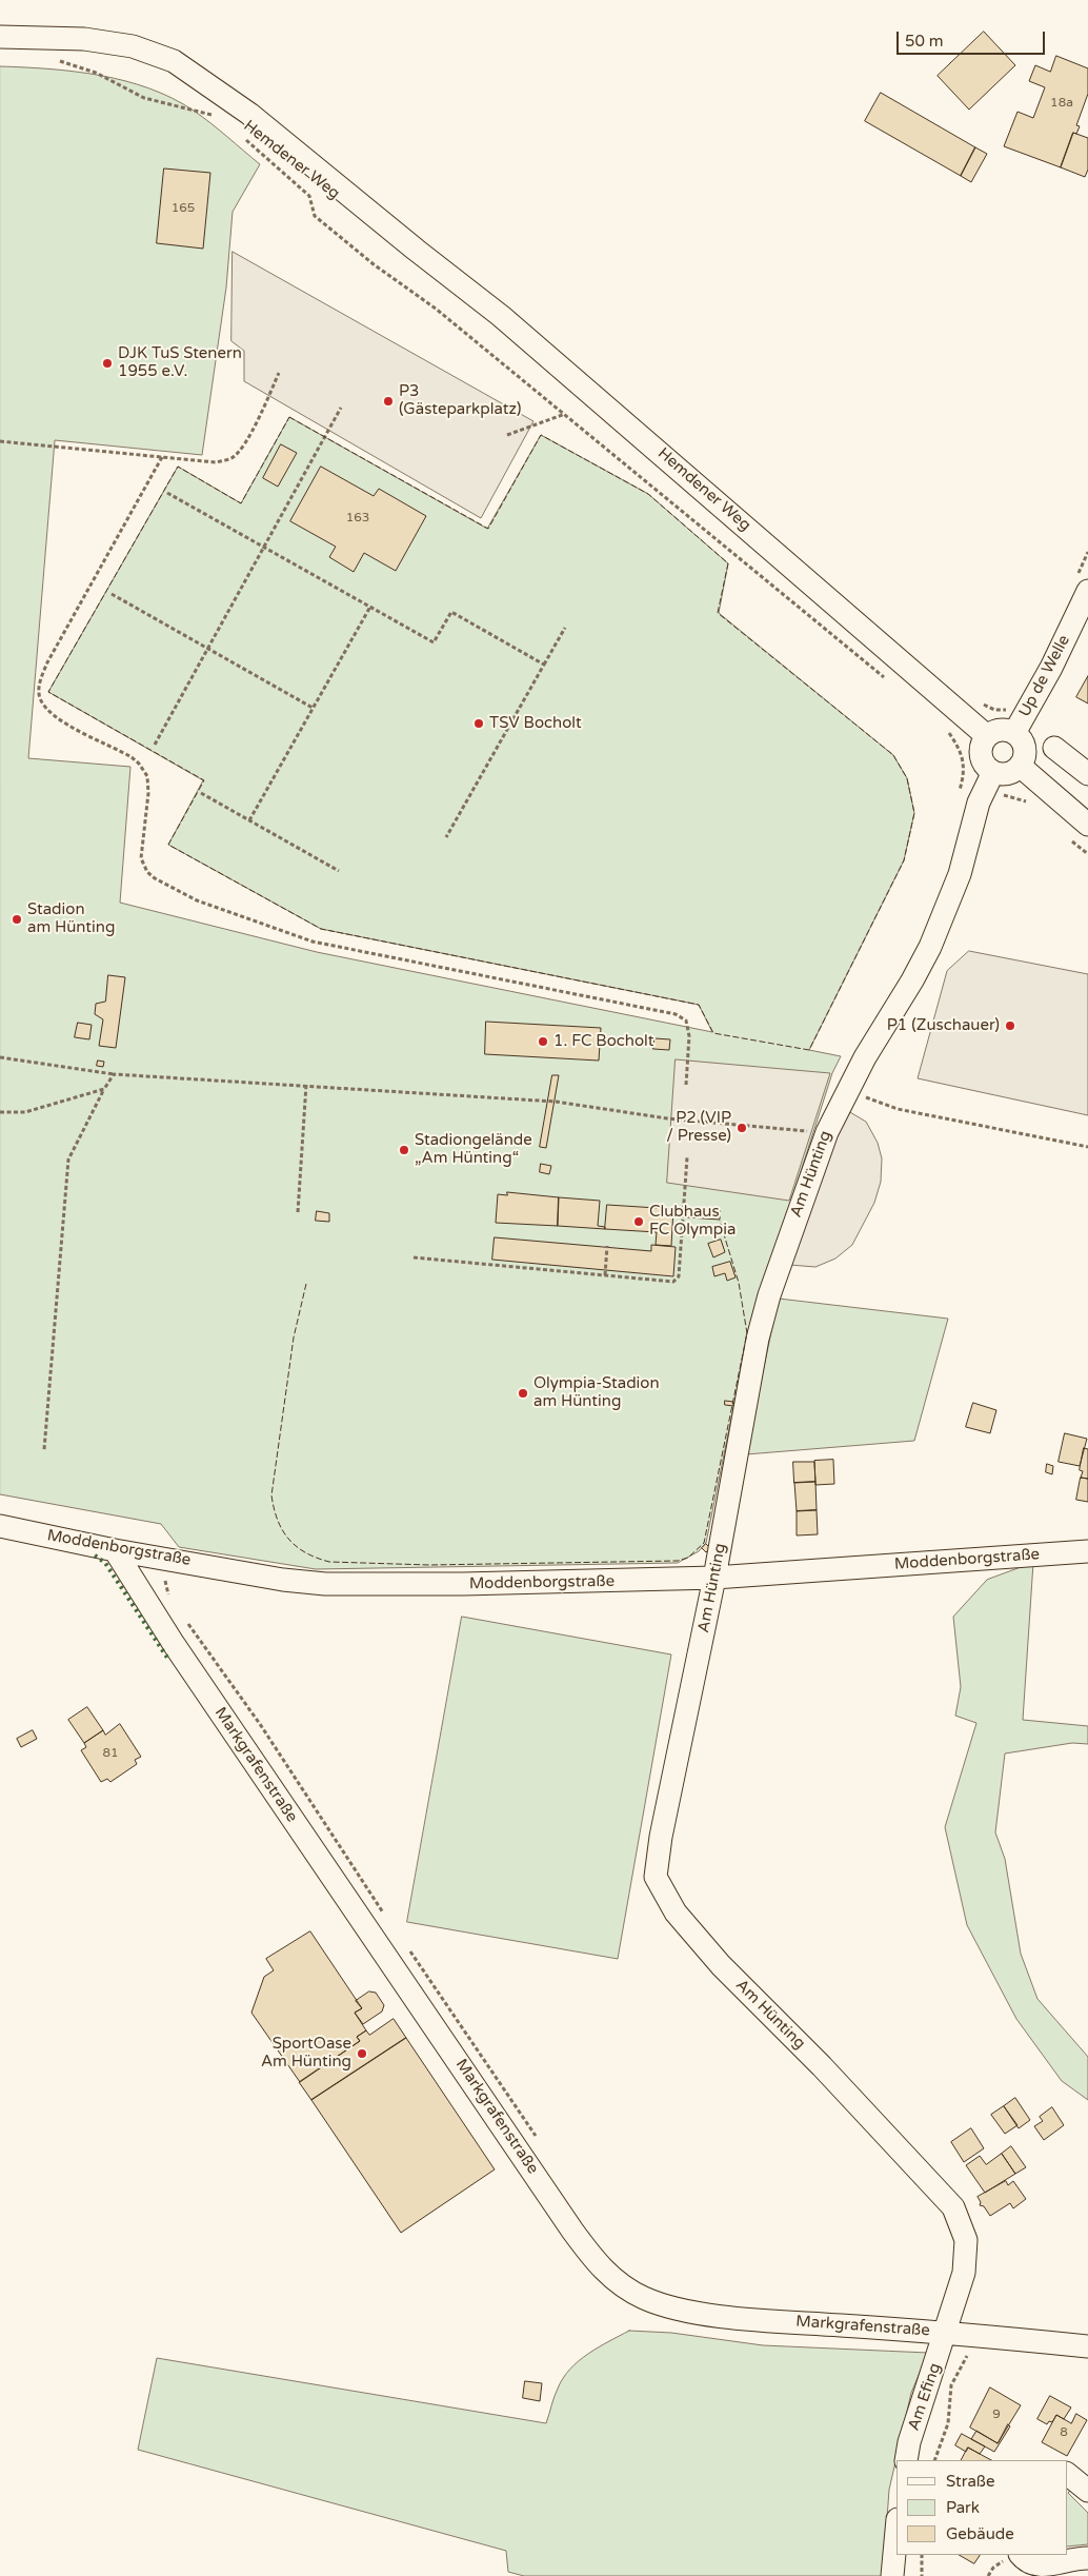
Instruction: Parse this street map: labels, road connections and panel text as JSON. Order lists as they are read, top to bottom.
{
  "streets": {
    "street": [
      "Hemdener Weg",
      "Up de Welle",
      "Am Hünting",
      "Moddenborgstraße",
      "Markgrafenstraße",
      "Am Efing"
    ]
  },
  "crossings": [
    ["Hemdener Weg", "Up de Welle"],
    ["Hemdener Weg", "Am Hünting"],
    ["Up de Welle", "Am Hünting"],
    ["Am Hünting", "Moddenborgstraße"],
    ["Am Hünting", "Markgrafenstraße"],
    ["Am Hünting", "Am Efing"],
    ["Moddenborgstraße", "Markgrafenstraße"],
    ["Markgrafenstraße", "Am Efing"]
  ],
  "places": [
    "DJK TuS Stenern 1955 e.V.",
    "P3 (Gästeparkplatz)",
    "TSV Bocholt",
    "Stadion am Hünting",
    "P1 (Zuschauer)",
    "1. FC Bocholt",
    "P2 (VIP / Presse)",
    "Stadiongelände „Am Hünting“",
    "Clubhaus FC Olympia",
    "Olympia-Stadion am Hünting",
    "SportOase Am Hünting"
  ],
  "house_numbers": [
    "18a",
    "165",
    "163",
    "81",
    "9",
    "8"
  ],
  "legend": ["Straße", "Park", "Gebäude"],
  "scale_bar": "50 m"
}
